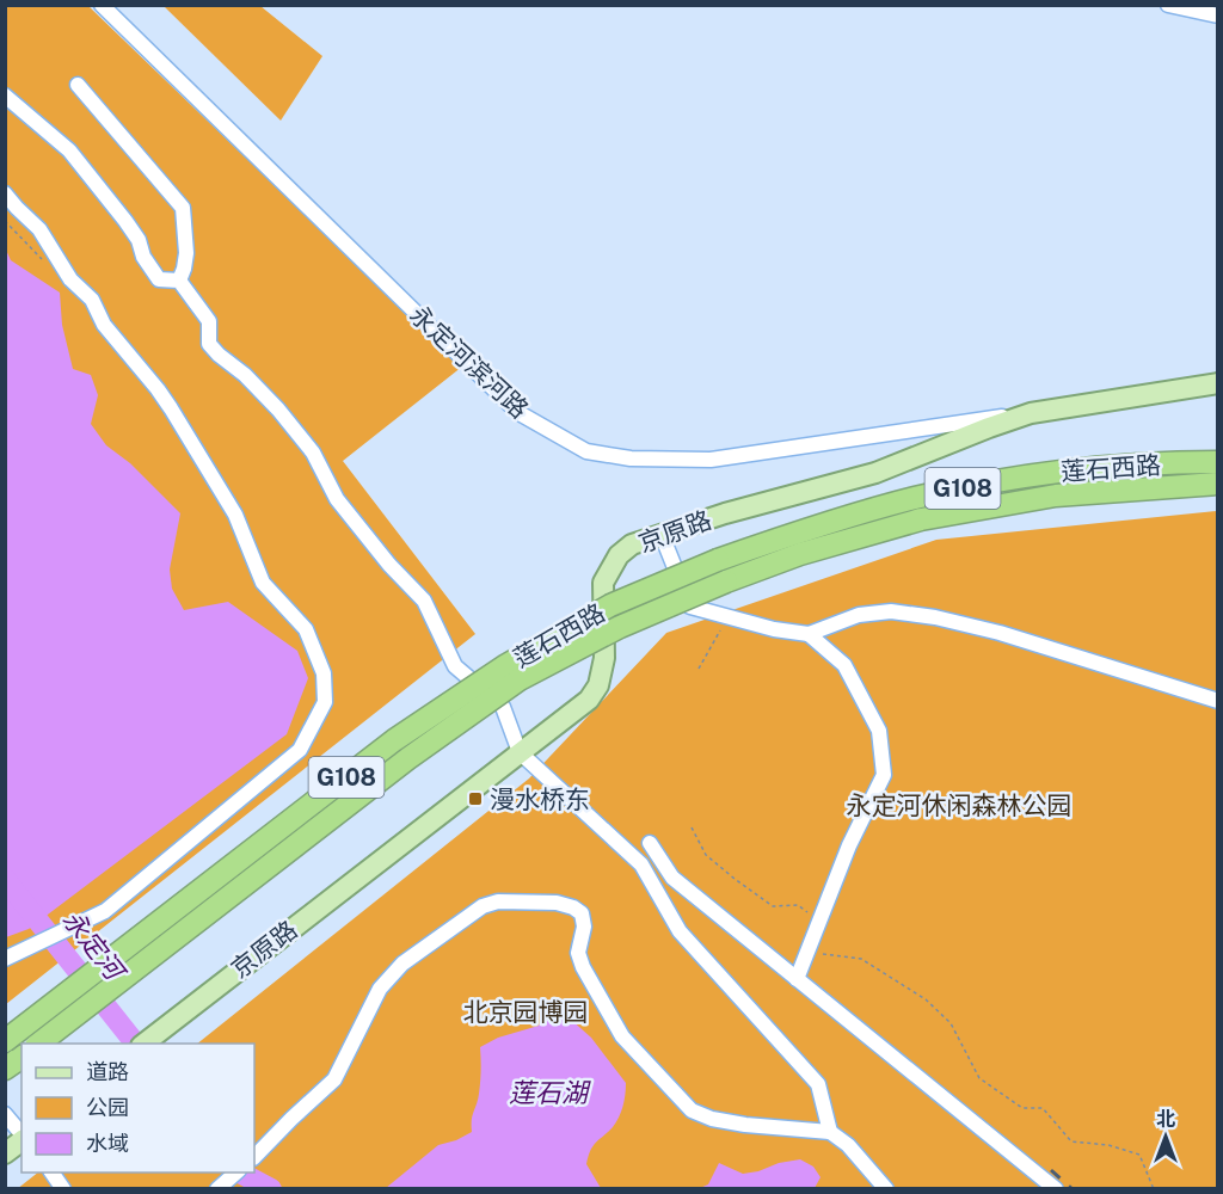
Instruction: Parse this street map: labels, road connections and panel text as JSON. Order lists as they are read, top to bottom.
{
  "streets": {
    "highway": ["莲石西路", "G108"],
    "main road": ["京原路"],
    "street": ["永定河滨河路"]
  },
  "crossings": [
    ["永定河滨河路", "京原路"]
  ],
  "water": ["永定河", "莲石湖"],
  "parks": ["永定河休闲森林公园", "北京园博园"],
  "places": {
    "transit": ["漫水桥东"]
  },
  "legend": ["道路", "公园", "水域"],
  "north": "top"
}
